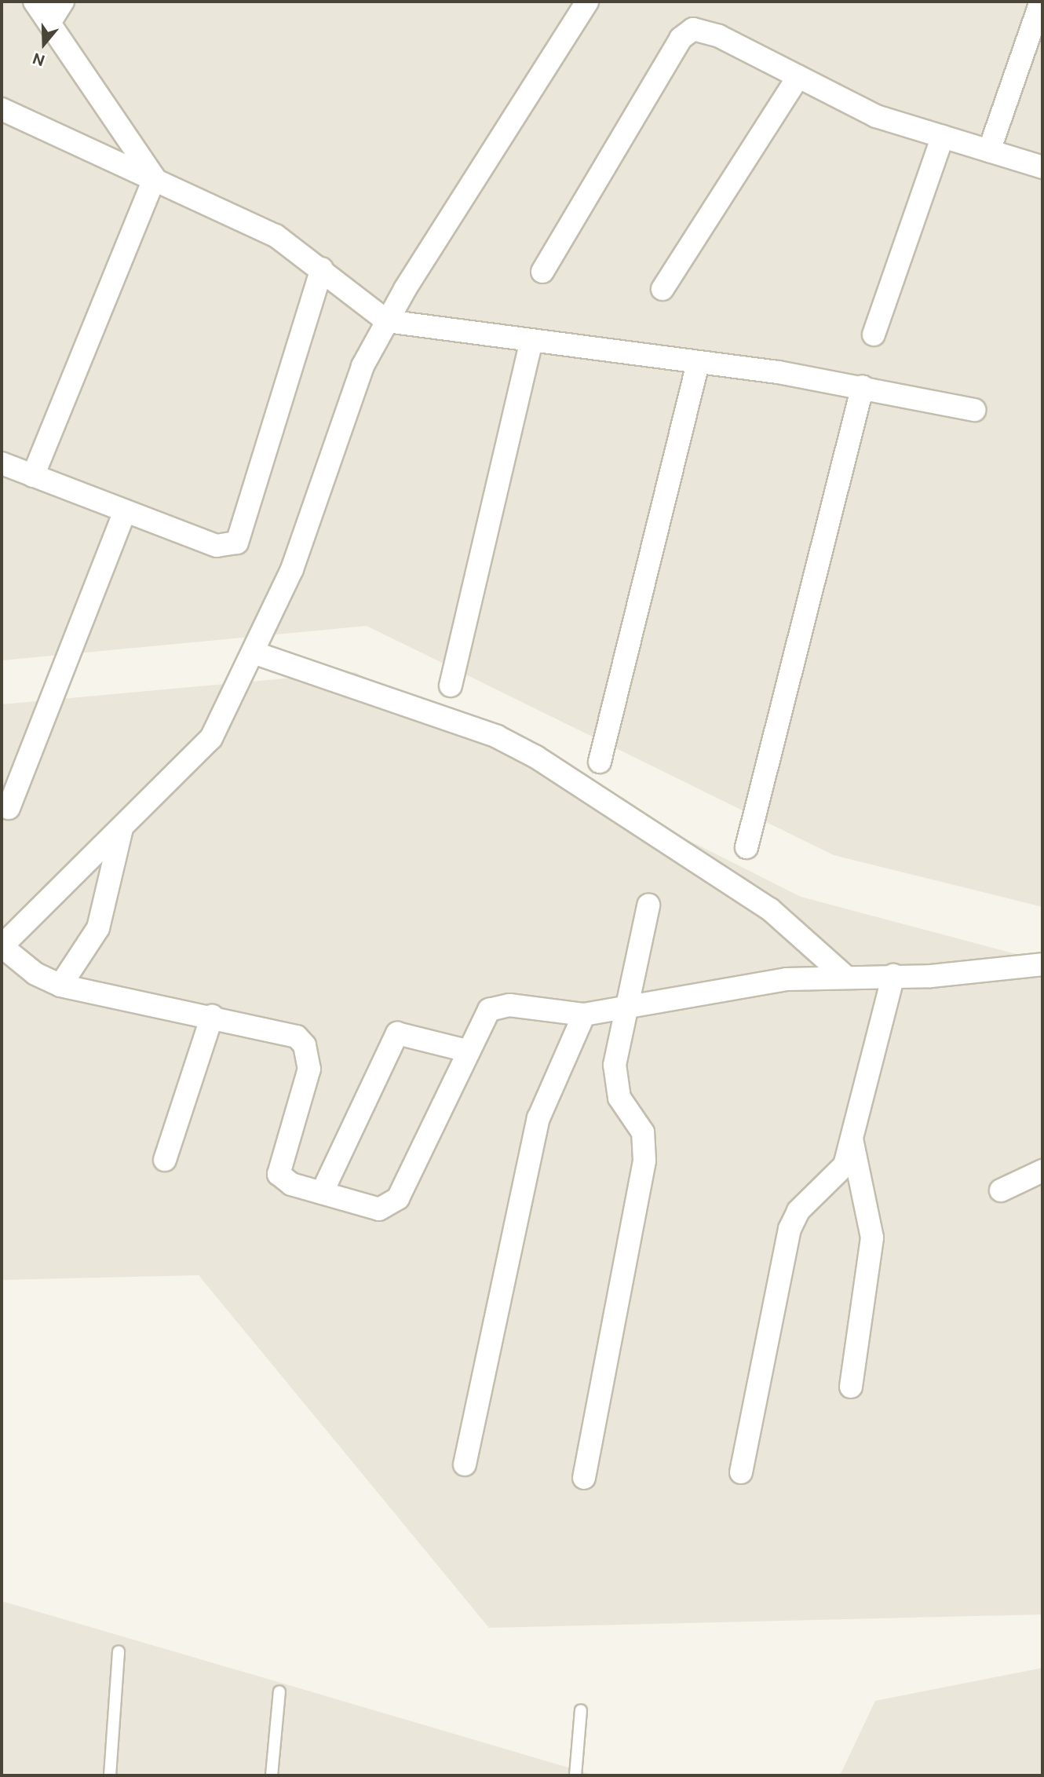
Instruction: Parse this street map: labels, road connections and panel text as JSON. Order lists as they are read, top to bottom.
{
  "north": "bottom"
}
